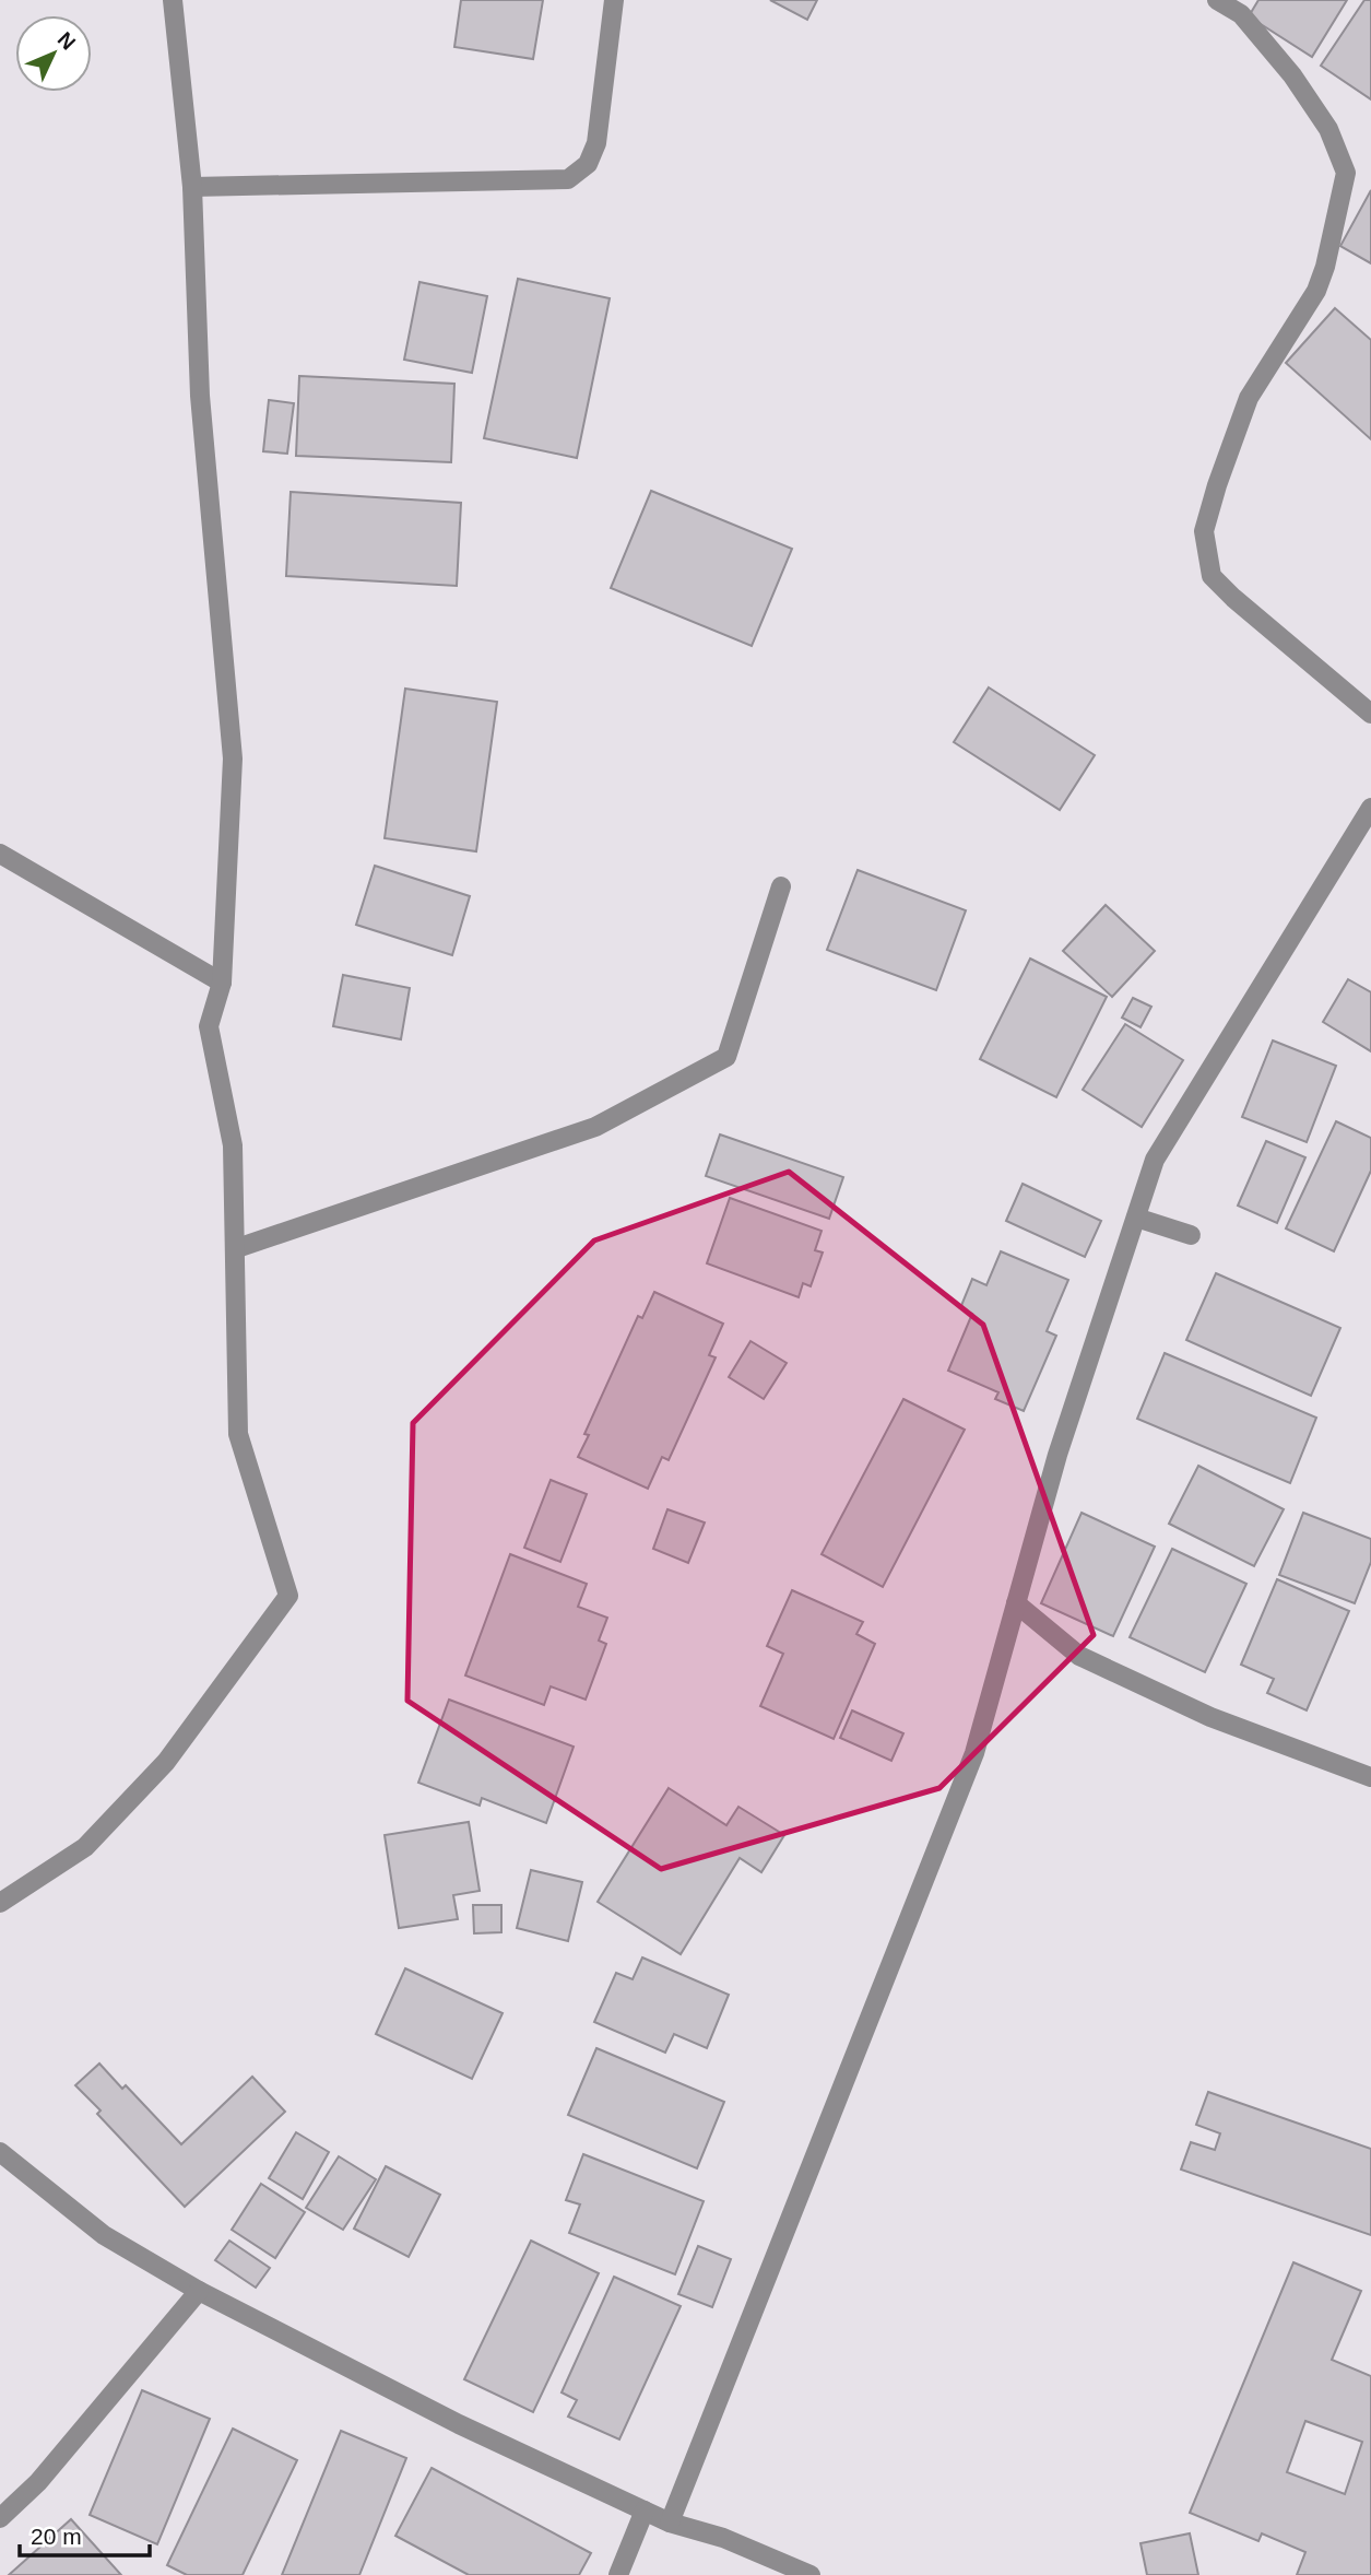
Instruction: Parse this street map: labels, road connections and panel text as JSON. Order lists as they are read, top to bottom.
{
  "scale_bar": "20 m",
  "north": "top right"
}
